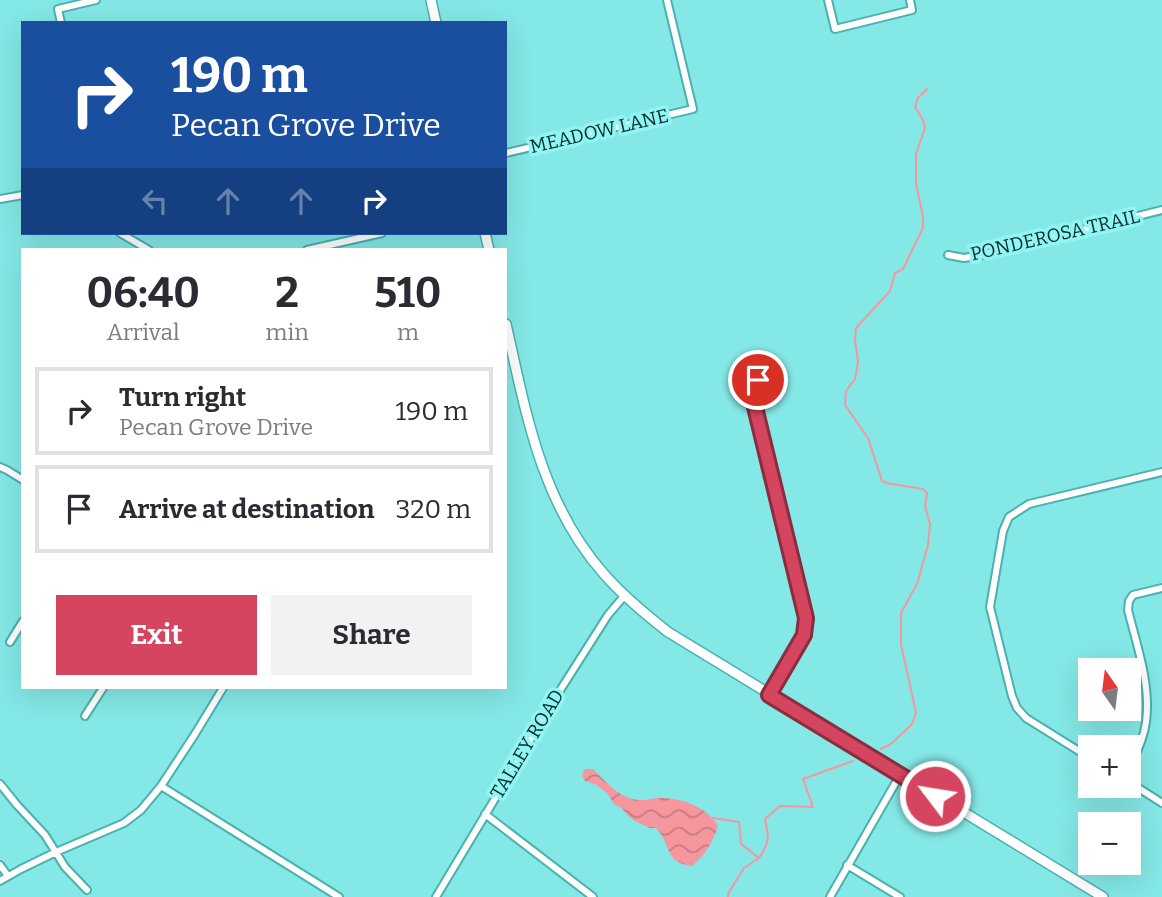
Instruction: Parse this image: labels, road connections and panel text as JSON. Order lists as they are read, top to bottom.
{
  "streets": {
    "street": ["MEADOW LANE", "PONDEROSA TRAIL", "TALLEY ROAD"]
  },
  "north": "top",
  "page": {
    "turn": ["190 m", "Pecan Grove Drive"],
    "eta": [
      "06:40",
      "Arrival",
      "2",
      "min",
      "510",
      "m"
    ],
    "list": [
      {
        "name": "Turn right",
        "note": "Pecan Grove Drive",
        "value": "190 m"
      },
      {
        "name": "Arrive at destination",
        "value": "320 m"
      }
    ],
    "buttons": ["Exit", "Share"],
    "map_buttons": ["+", "−"]
  }
}
